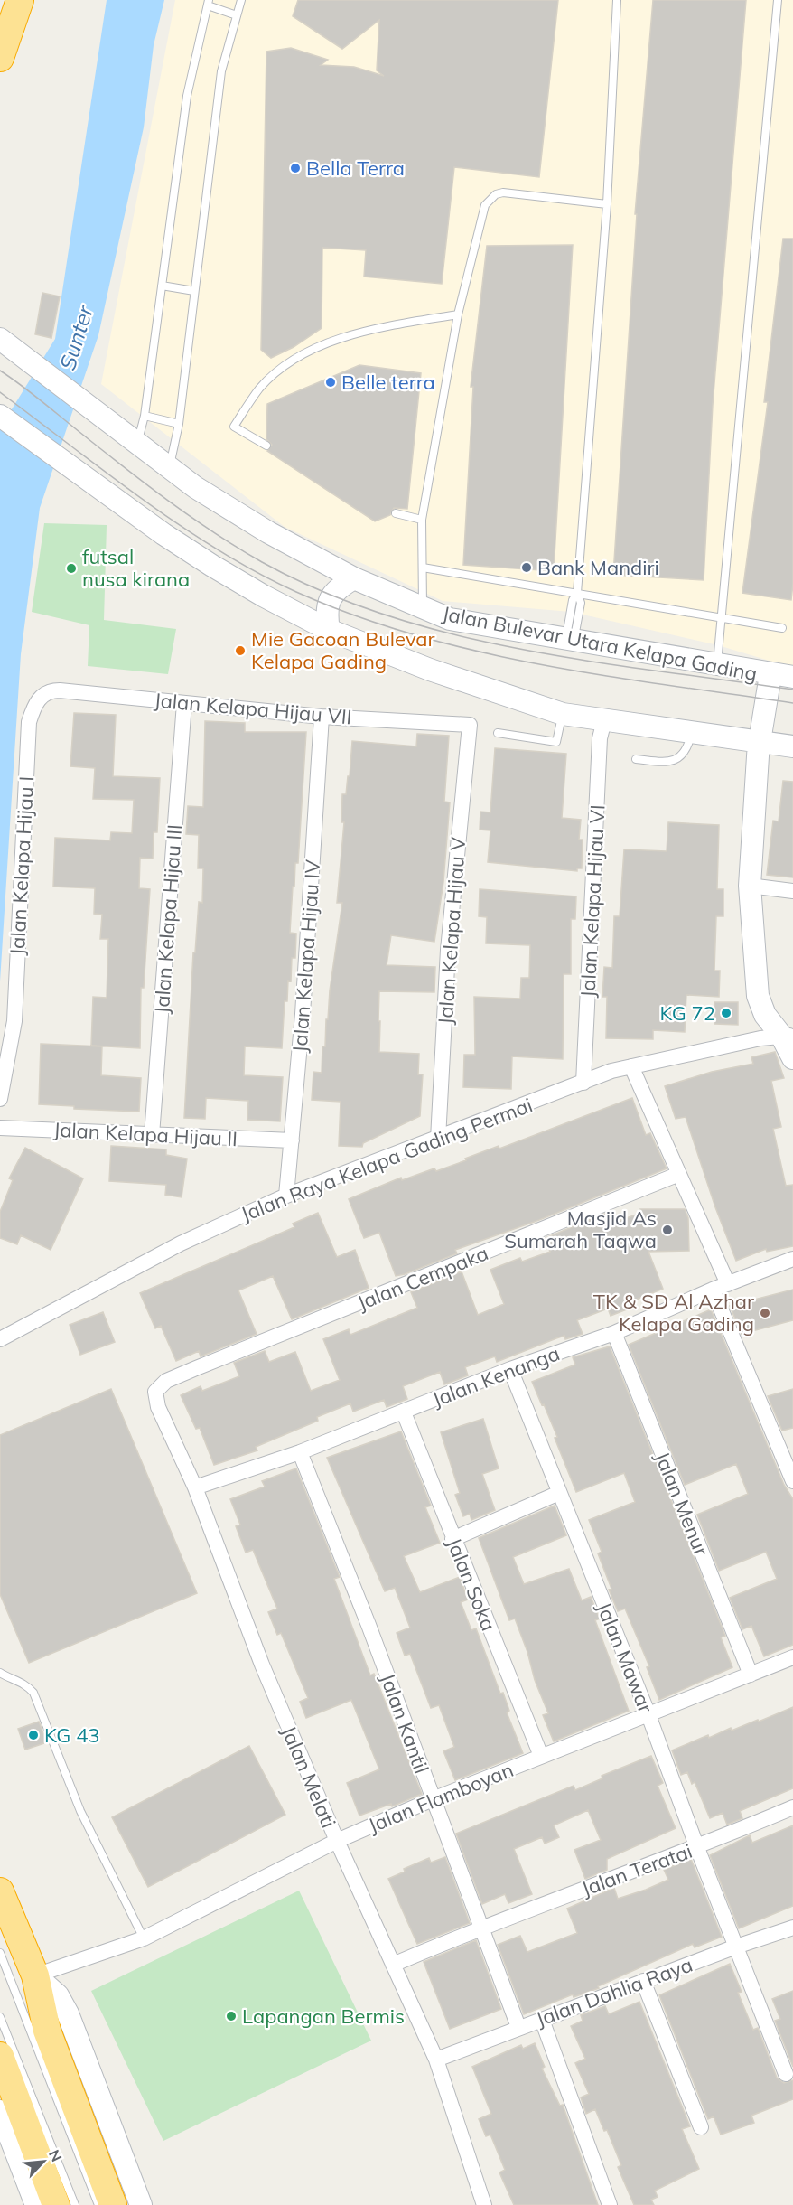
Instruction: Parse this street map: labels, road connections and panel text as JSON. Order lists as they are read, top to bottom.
{
  "streets": {
    "main road": ["Jalan Bulevar Utara Kelapa Gading"],
    "street": [
      "Jalan Kelapa Hijau VII",
      "Jalan Kelapa Hijau I",
      "Jalan Kelapa Hijau VI",
      "Jalan Kelapa Hijau III",
      "Jalan Kelapa Hijau V",
      "Jalan Kelapa Hijau IV",
      "Jalan Kelapa Hijau II",
      "Jalan Raya Kelapa Gading Permai",
      "Jalan Cempaka",
      "Jalan Kenanga",
      "Jalan Menur",
      "Jalan Soka",
      "Jalan Mawar",
      "Jalan Kantil",
      "Jalan Melati",
      "Jalan Flamboyan",
      "Jalan Teratai",
      "Jalan Dahlia Raya"
    ]
  },
  "crossings": [
    ["Jalan Kelapa Hijau VII", "Jalan Kelapa Hijau I"],
    ["Jalan Kelapa Hijau VII", "Jalan Kelapa Hijau III"],
    ["Jalan Kelapa Hijau VII", "Jalan Kelapa Hijau V"],
    ["Jalan Kelapa Hijau VII", "Jalan Kelapa Hijau IV"],
    ["Jalan Kelapa Hijau VI", "Jalan Raya Kelapa Gading Permai"],
    ["Jalan Kelapa Hijau III", "Jalan Kelapa Hijau II"],
    ["Jalan Kelapa Hijau V", "Jalan Raya Kelapa Gading Permai"],
    ["Jalan Kelapa Hijau IV", "Jalan Kelapa Hijau II"],
    ["Jalan Kelapa Hijau IV", "Jalan Raya Kelapa Gading Permai"],
    ["Jalan Cempaka", "Jalan Melati"],
    ["Jalan Kenanga", "Jalan Menur"],
    ["Jalan Kenanga", "Jalan Soka"],
    ["Jalan Kenanga", "Jalan Mawar"],
    ["Jalan Kenanga", "Jalan Kantil"],
    ["Jalan Kenanga", "Jalan Melati"],
    ["Jalan Menur", "Jalan Flamboyan"],
    ["Jalan Soka", "Jalan Flamboyan"],
    ["Jalan Mawar", "Jalan Flamboyan"],
    ["Jalan Mawar", "Jalan Teratai"],
    ["Jalan Mawar", "Jalan Dahlia Raya"],
    ["Jalan Kantil", "Jalan Flamboyan"],
    ["Jalan Kantil", "Jalan Teratai"],
    ["Jalan Kantil", "Jalan Dahlia Raya"],
    ["Jalan Melati", "Jalan Flamboyan"],
    ["Jalan Melati", "Jalan Teratai"],
    ["Jalan Melati", "Jalan Dahlia Raya"]
  ],
  "water": ["Sunter"],
  "places": [
    "Bella Terra",
    "Belle terra",
    "Bank Mandiri",
    "futsal nusa kirana",
    "Mie Gacoan Bulevar Kelapa Gading",
    "KG 72",
    "Masjid As Sumarah Taqwa",
    "TK & SD Al Azhar Kelapa Gading",
    "KG 43",
    "Lapangan Bermis"
  ],
  "north": "top right"
}
